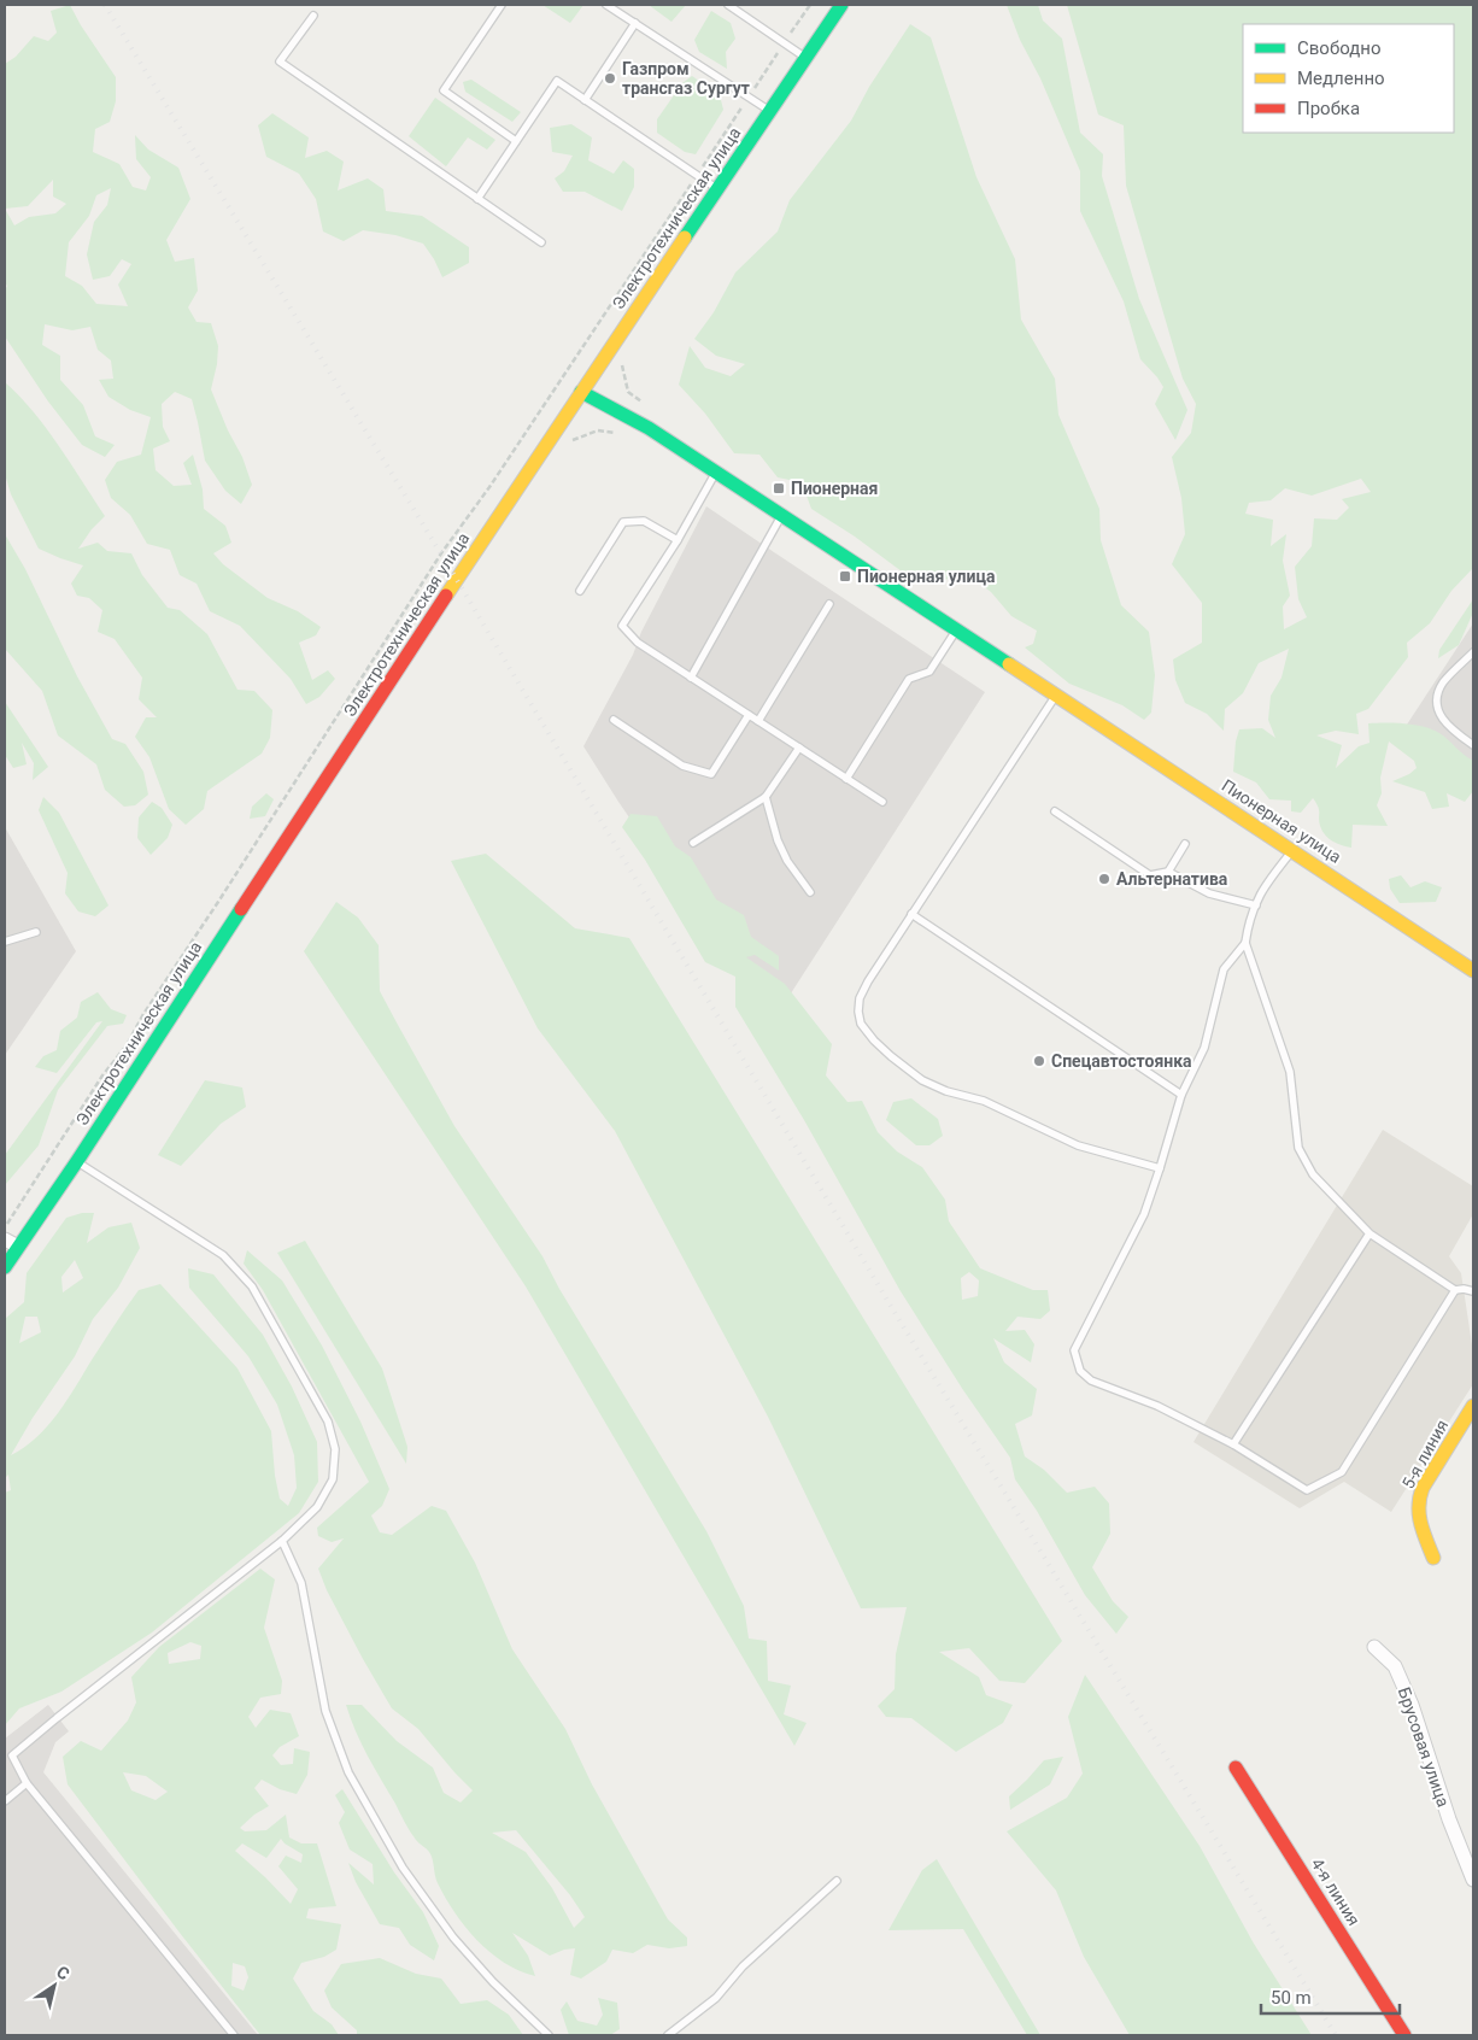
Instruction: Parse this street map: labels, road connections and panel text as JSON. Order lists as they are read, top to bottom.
{
  "streets": {
    "street": [
      "Электротехническая улица",
      "Пионерная улица",
      "5-я линия",
      "Брусовая улица",
      "4-я линия"
    ]
  },
  "crossings": [
    ["Электротехническая улица", "Пионерная улица"]
  ],
  "places": {
    "other": ["Газпром трансгаз Сургут", "Альтернатива", "Спецавтостоянка"],
    "transit": ["Пионерная", "Пионерная улица"]
  },
  "legend": ["Свободно", "Медленно", "Пробка"],
  "scale_bar": "50 m",
  "north": "top right"
}
